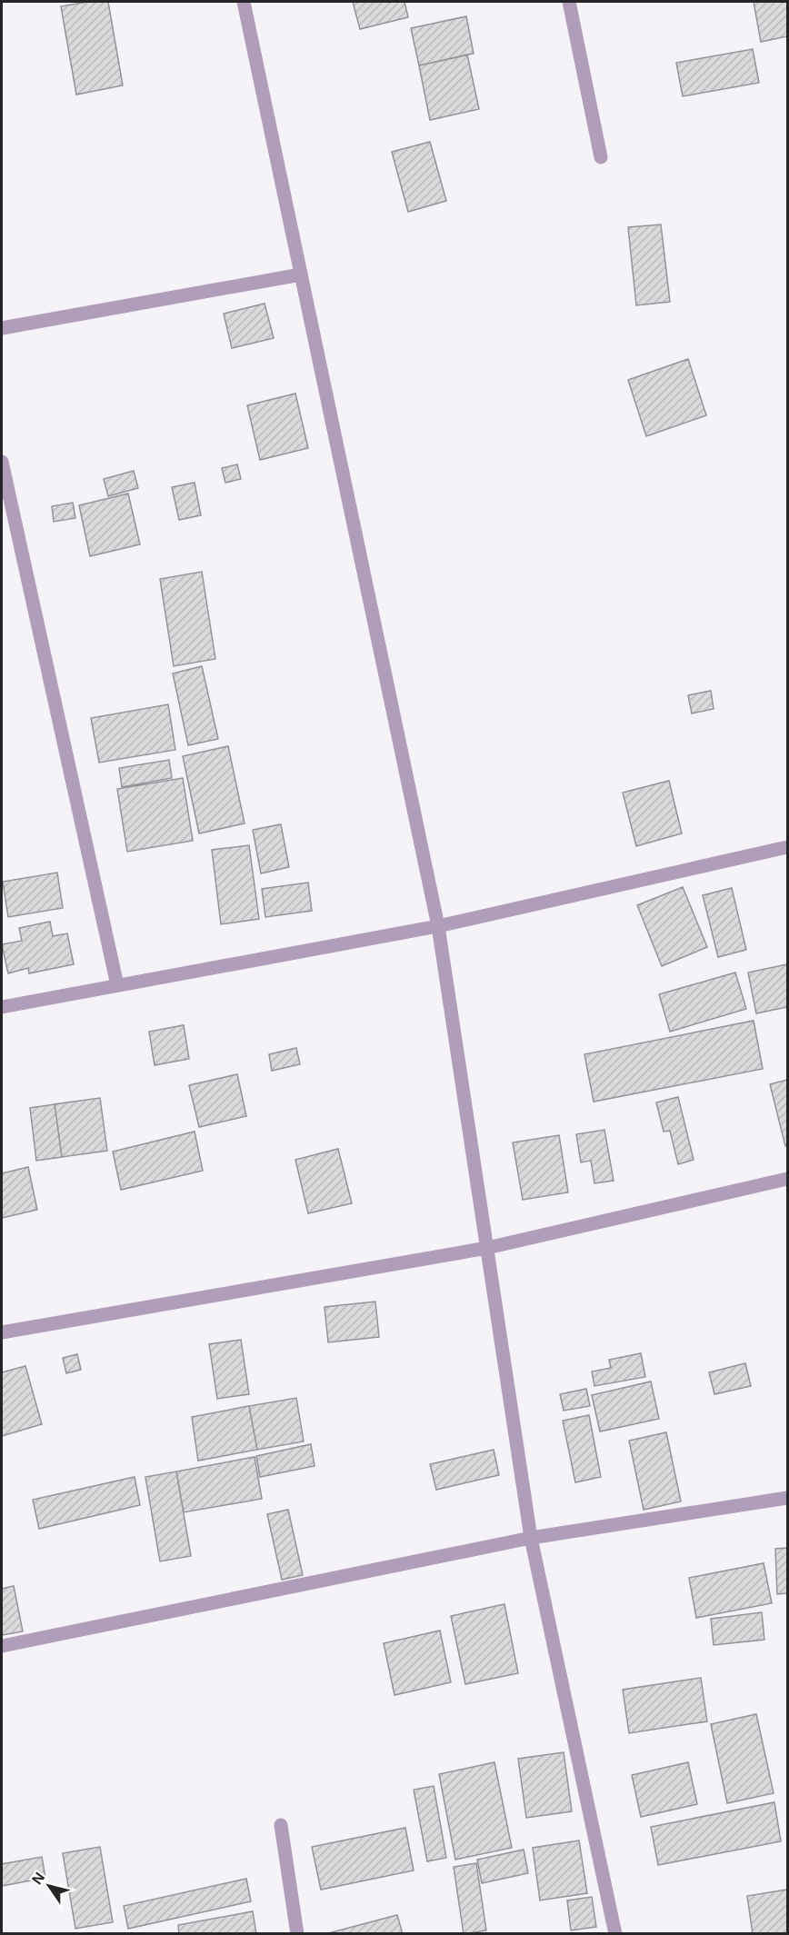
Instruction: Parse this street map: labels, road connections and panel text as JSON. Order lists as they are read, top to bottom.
{
  "north": "top left"
}
